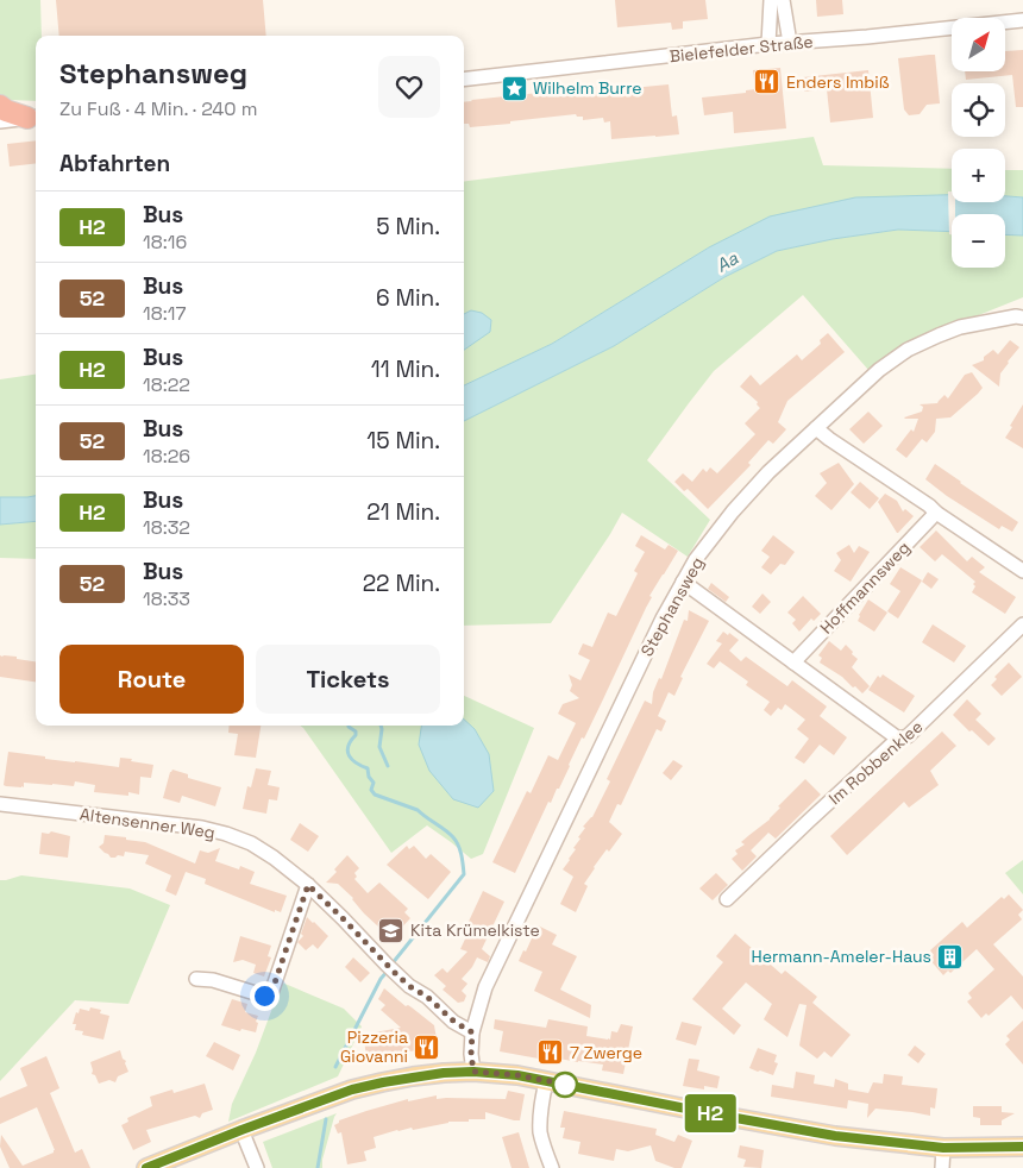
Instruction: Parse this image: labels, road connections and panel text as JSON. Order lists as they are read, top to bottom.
{
  "streets": {
    "street": [
      "Bielefelder Straße",
      "Hoffmannsweg",
      "Stephansweg",
      "Im Robbenklee",
      "Altensenner Weg"
    ]
  },
  "crossings": [
    ["Stephansweg", "Altensenner Weg"]
  ],
  "water": ["Aa"],
  "places": {
    "restaurant": ["Enders Imbiß", "Pizzeria Giovanni", "7 Zwerge"],
    "place": ["Wilhelm Burre"],
    "school or university": ["Kita Krümelkiste"],
    "building": ["Hermann-Ameler-Haus"]
  },
  "lines": ["bus line H2"],
  "north": "top right",
  "page": {
    "on_map": "H2",
    "map_buttons": ["+", "−"],
    "heading": [
      ["Stephansweg", "Zu Fuß · 4 Min. · 240 m"],
      "Abfahrten"
    ],
    "list": [
      {
        "mark": "H2",
        "name": "Bus",
        "note": "18:16",
        "value": "5 Min."
      },
      {
        "mark": "52",
        "name": "Bus",
        "note": "18:17",
        "value": "6 Min."
      },
      {
        "mark": "H2",
        "name": "Bus",
        "note": "18:22",
        "value": "11 Min."
      },
      {
        "mark": "52",
        "name": "Bus",
        "note": "18:26",
        "value": "15 Min."
      },
      {
        "mark": "H2",
        "name": "Bus",
        "note": "18:32",
        "value": "21 Min."
      },
      {
        "mark": "52",
        "name": "Bus",
        "note": "18:33",
        "value": "22 Min."
      }
    ],
    "buttons": ["Route", "Tickets"]
  }
}
